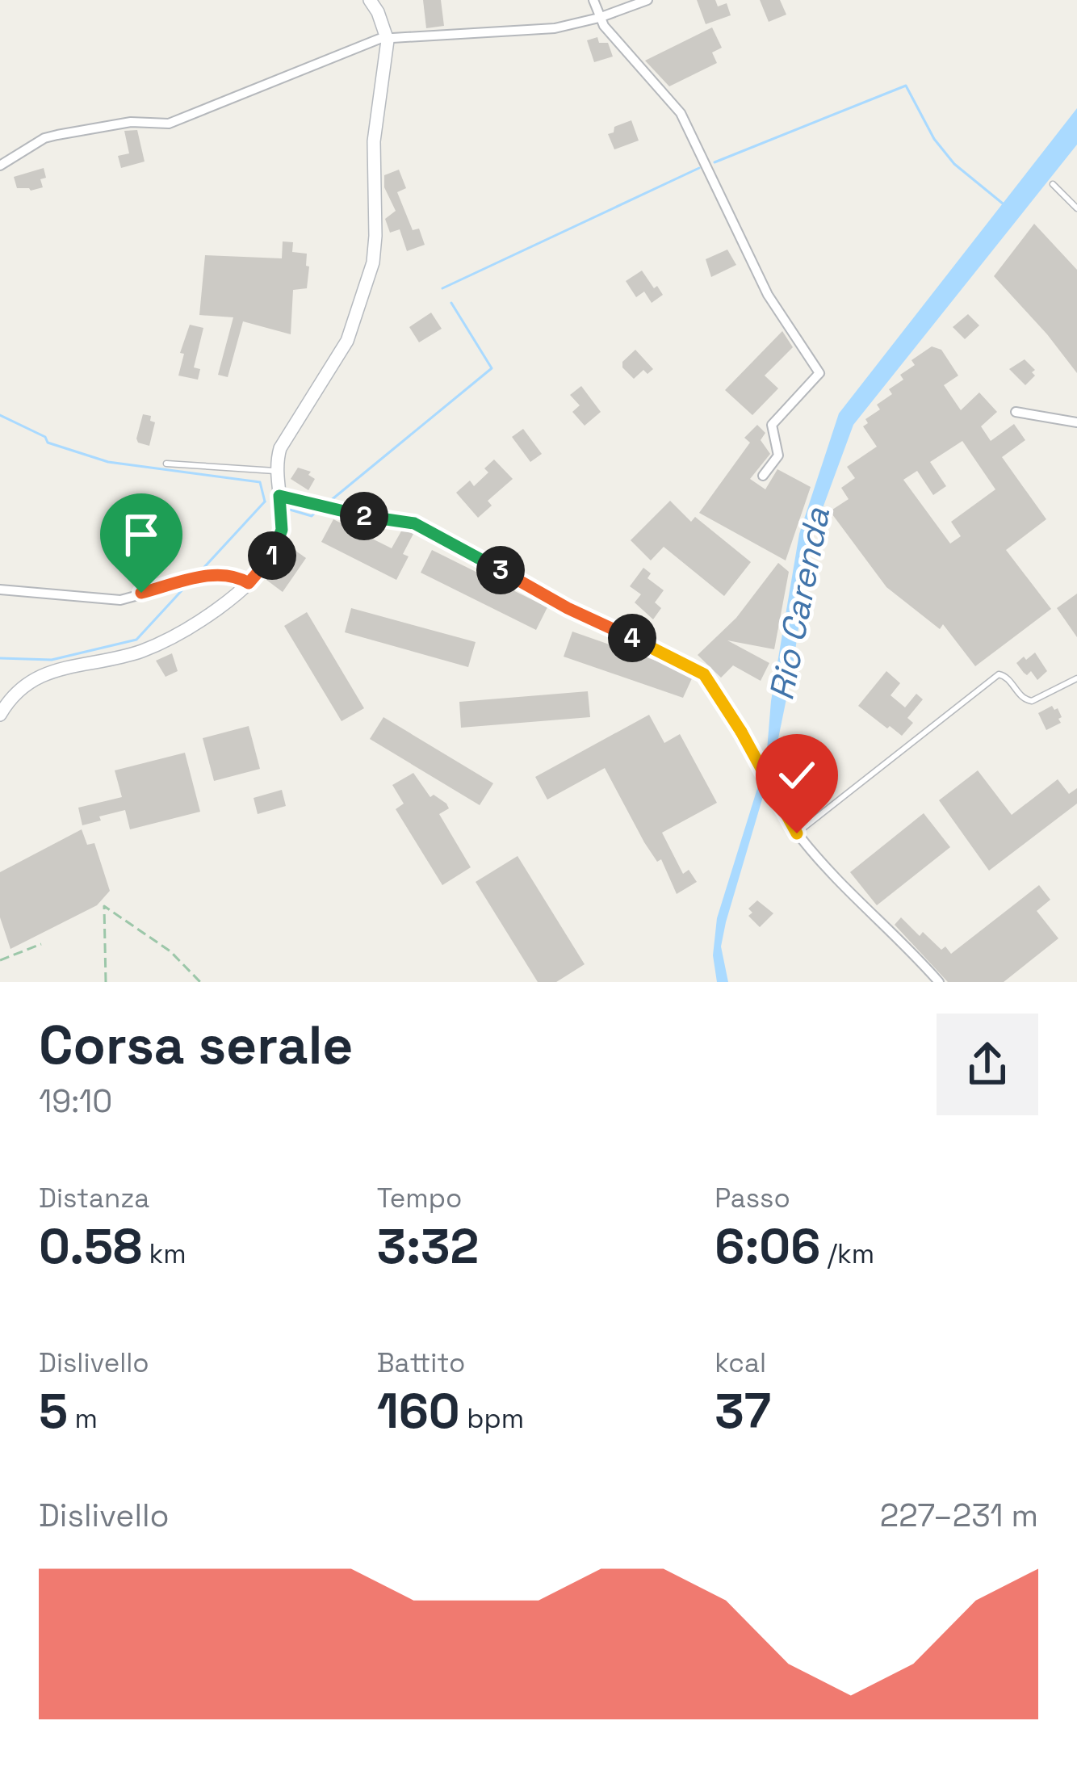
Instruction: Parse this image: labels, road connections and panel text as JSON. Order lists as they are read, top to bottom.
{
  "water": ["Rio Carenda"],
  "page": {
    "pins": [
      "2",
      "1",
      "3",
      "4"
    ],
    "heading": ["Corsa serale", "19:10"],
    "stats": [
      ["Distanza", "0.58 km"],
      ["Tempo", "3:32"],
      ["Passo", "6:06 /km"],
      ["Dislivello", "5 m"],
      ["Battito", "160 bpm"],
      ["kcal", "37"]
    ],
    "chart": ["Dislivello", "227–231 m"]
  }
}
